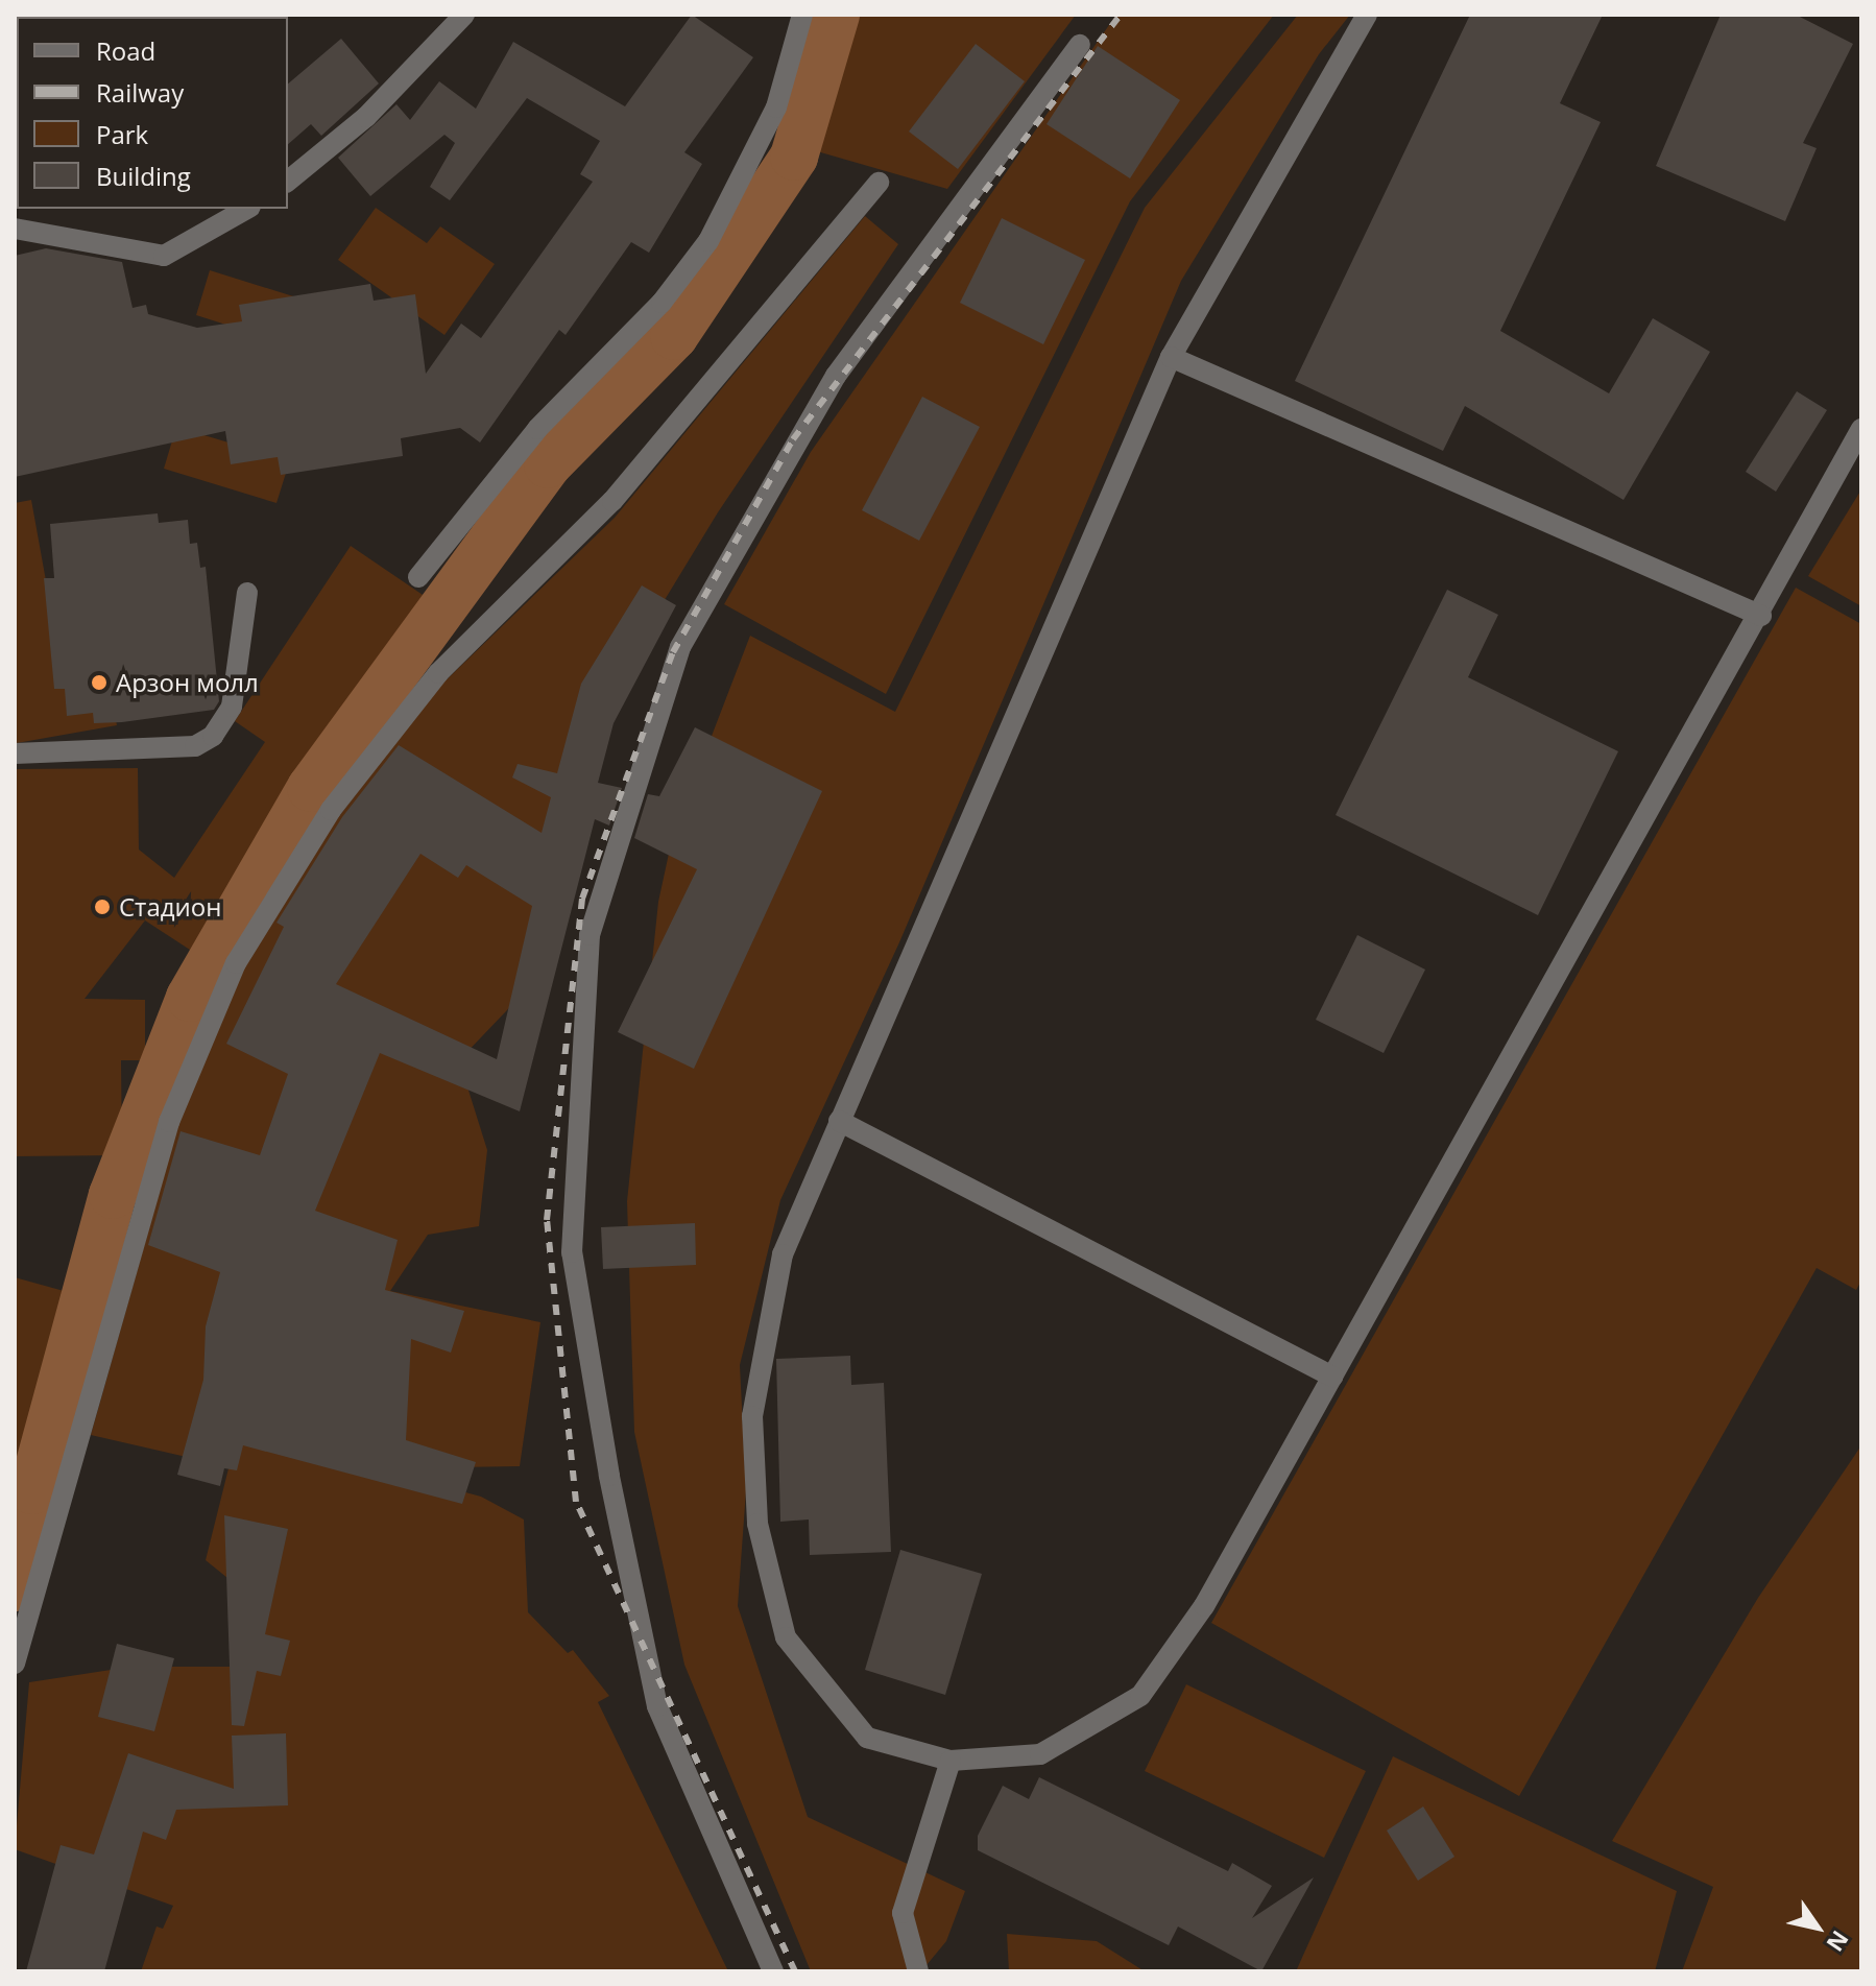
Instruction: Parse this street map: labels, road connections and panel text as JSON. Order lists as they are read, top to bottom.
{
  "places": ["Арзон молл", "Стадион"],
  "legend": [
    "Road",
    "Railway",
    "Park",
    "Building"
  ],
  "north": "bottom right"
}
